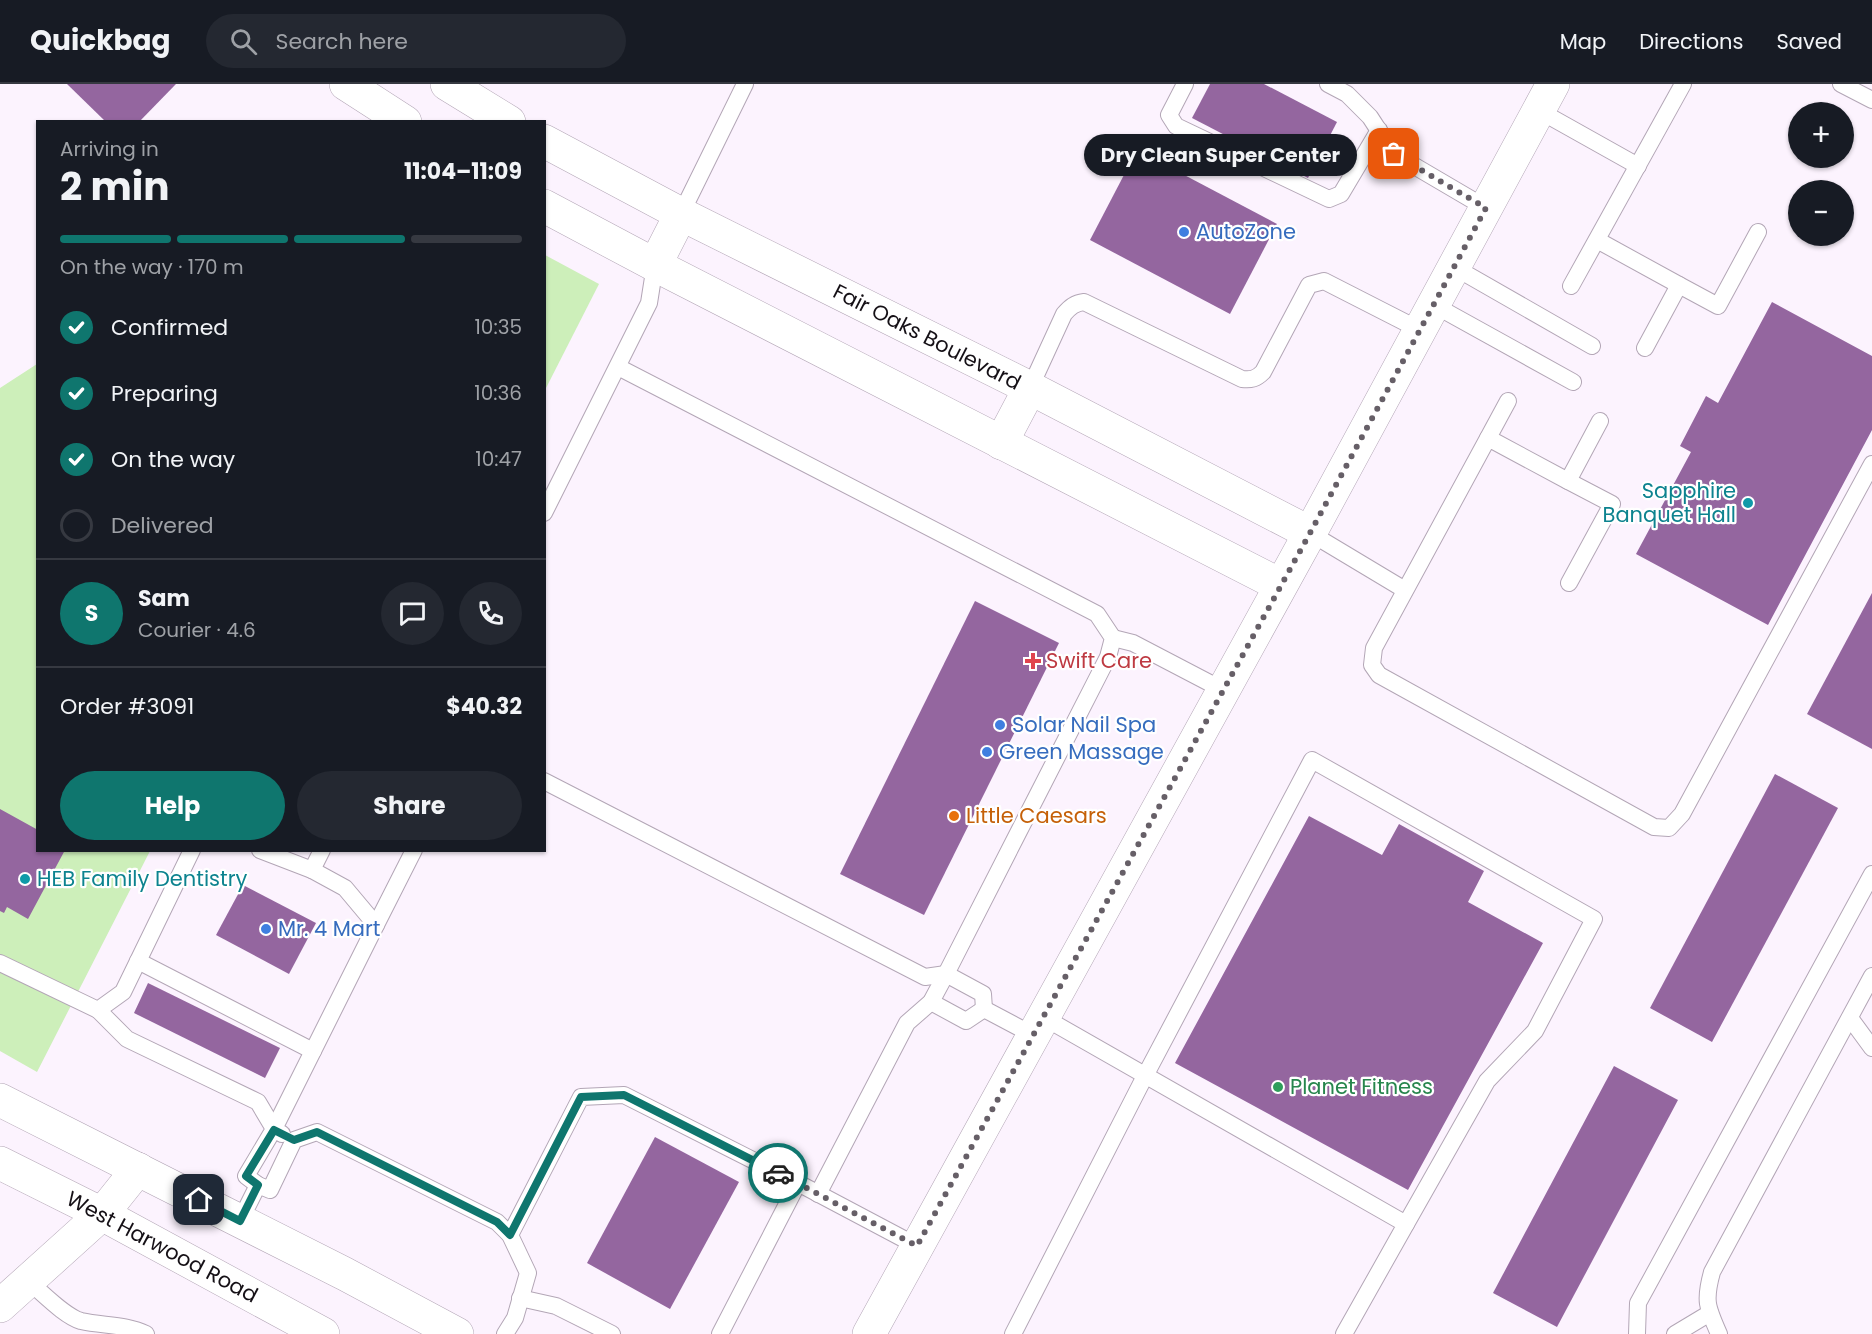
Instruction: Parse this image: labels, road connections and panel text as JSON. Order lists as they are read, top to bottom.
{
  "streets": {
    "main road": ["Fair Oaks Boulevard", "West Harwood Road"]
  },
  "places": {
    "other": [
      "Dry Clean Super Center",
      "AutoZone",
      "Sapphire Banquet Hall",
      "Solar Nail Spa",
      "Green Massage",
      "Little Caesars",
      "HEB Family Dentistry",
      "Mr. 4 Mart",
      "Planet Fitness"
    ],
    "health": ["Swift Care"]
  },
  "page": {
    "header": "Quickbag",
    "search": "Search here",
    "nav": ["Map", "Directions", "Saved"],
    "map_buttons": ["+", "−"],
    "heading": ["2 min", "Arriving in", "11:04–11:09"],
    "panel": [
      "Sam",
      "Courier · 4.6",
      "Order #3091",
      "$40.32"
    ],
    "bubble": "Dry Clean Super Center",
    "bar": "On the way · 170 m",
    "list": [
      ["Confirmed", "10:35"],
      ["Preparing", "10:36"],
      ["On the way", "10:47"],
      "Delivered"
    ],
    "round": "S",
    "buttons": ["Help", "Share"]
  }
}
